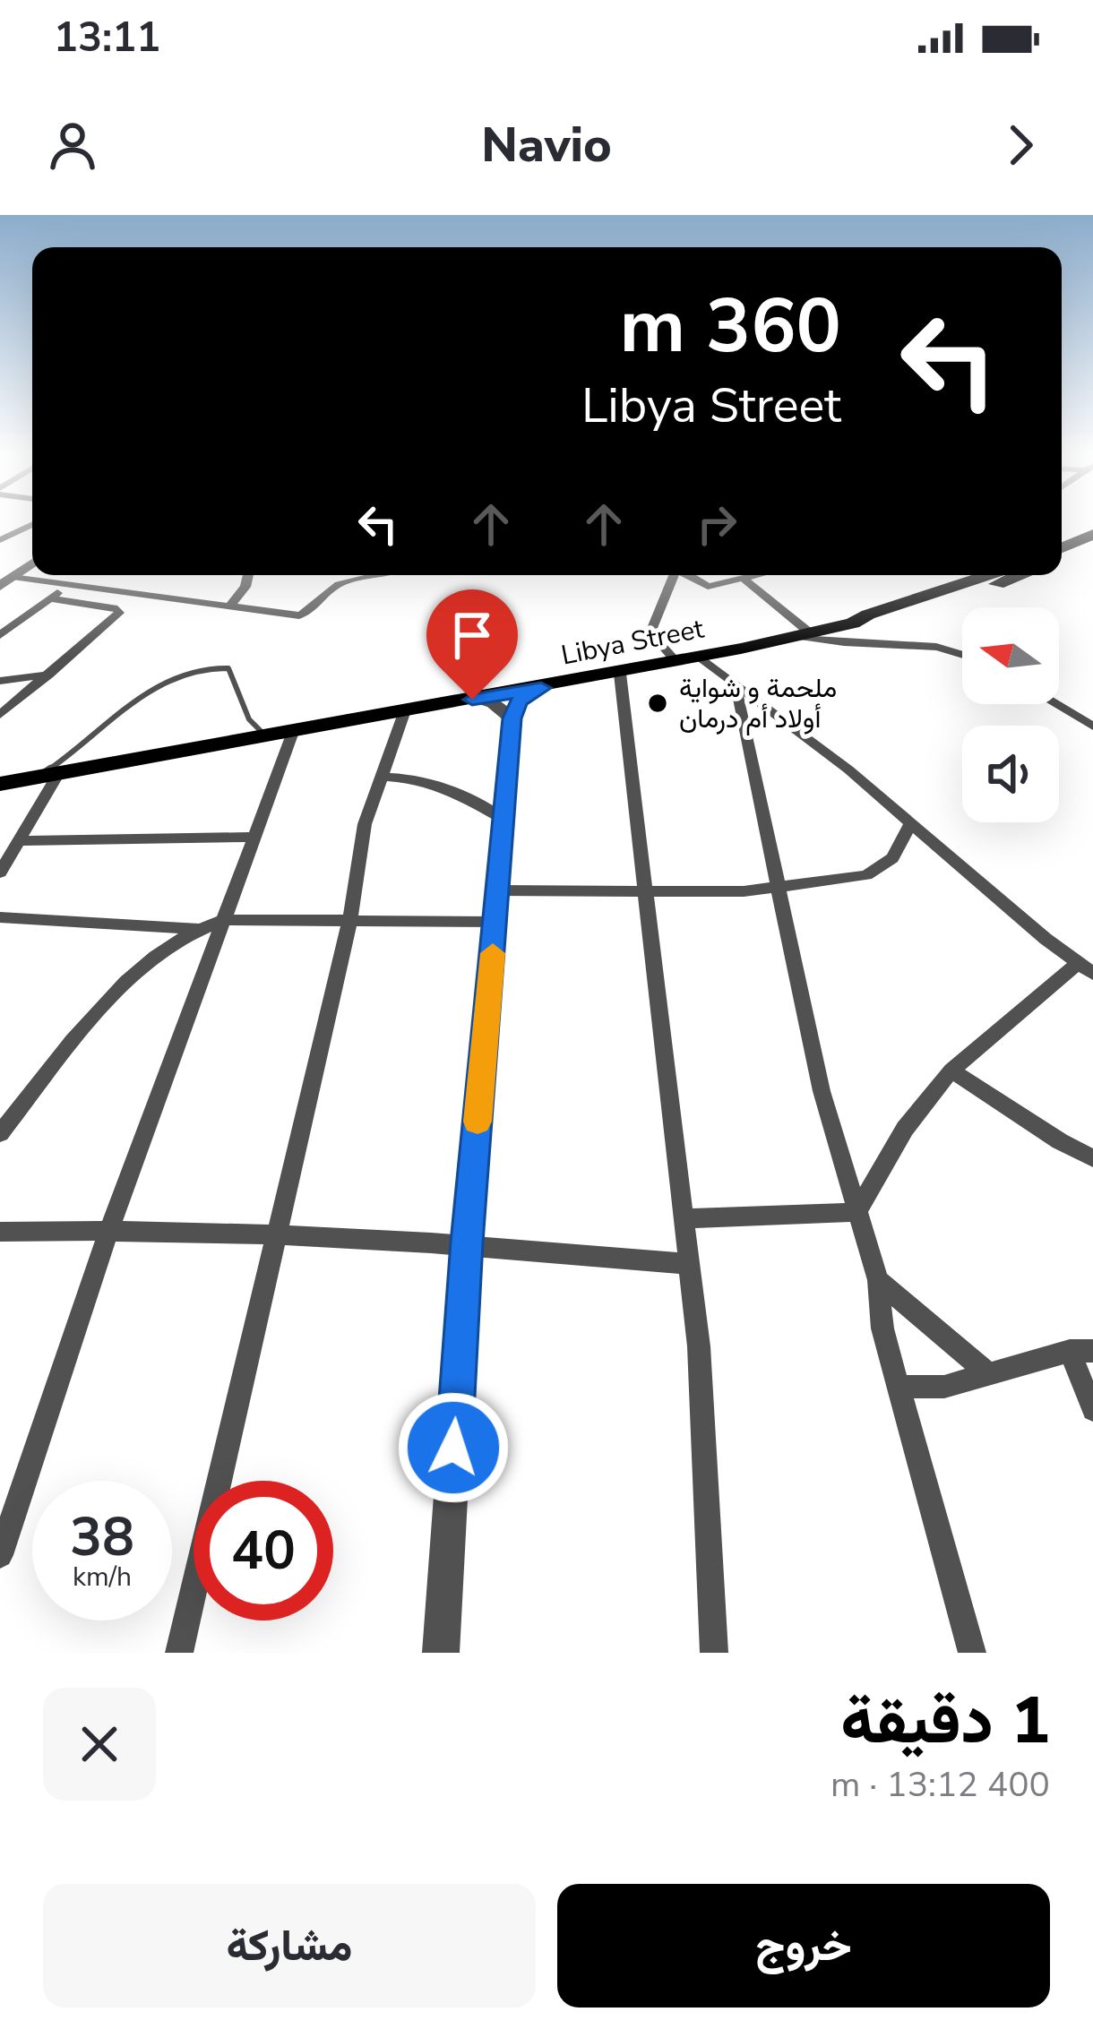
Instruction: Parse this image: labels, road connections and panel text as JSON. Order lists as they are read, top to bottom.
{
  "streets": {
    "highway": ["Libya Street"]
  },
  "places": ["ملحمة و شواية أولاد أم درمان"],
  "north": "left",
  "page": {
    "status": "13:11",
    "header": "Navio",
    "turn": ["360 m", "Libya Street"],
    "speed": "38 km/h",
    "limit": "40",
    "heading": ["1 دقيقة", "400 m · 13:12"],
    "buttons": ["خروج", "مشاركة"]
  }
}
